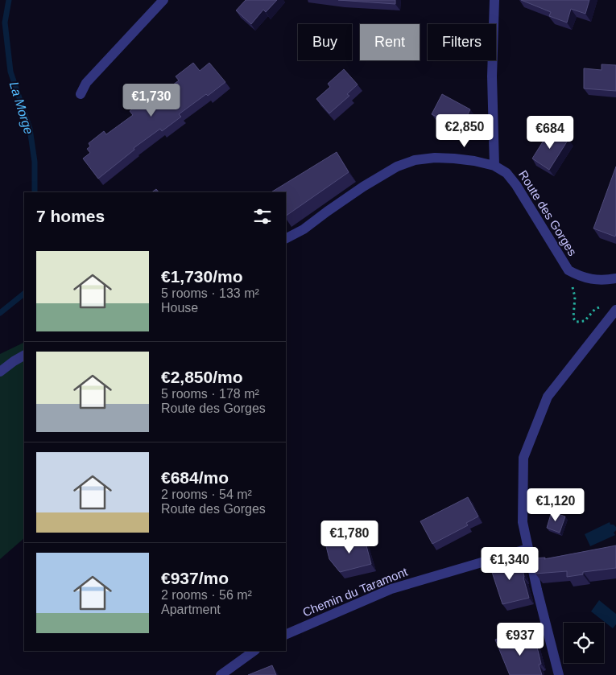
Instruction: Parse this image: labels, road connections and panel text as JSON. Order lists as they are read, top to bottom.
{
  "streets": {
    "street": ["Route des Gorges", "Chemin du Taramont"]
  },
  "water": ["La Morge"],
  "page": {
    "chip": ["Buy", "Rent", "Filters"],
    "price": [
      "€1,730",
      "€2,850",
      "€684",
      "€1,120",
      "€1,780",
      "€1,340",
      "€937"
    ],
    "heading": "7 homes",
    "list": [
      {
        "name": "€1,730/mo",
        "note": "5 rooms · 133 m² · House"
      },
      {
        "name": "€2,850/mo",
        "note": "5 rooms · 178 m² · Route des Gorges"
      },
      {
        "name": "€684/mo",
        "note": "2 rooms · 54 m² · Route des Gorges"
      },
      {
        "name": "€937/mo",
        "note": "2 rooms · 56 m² · Apartment"
      }
    ]
  }
}
